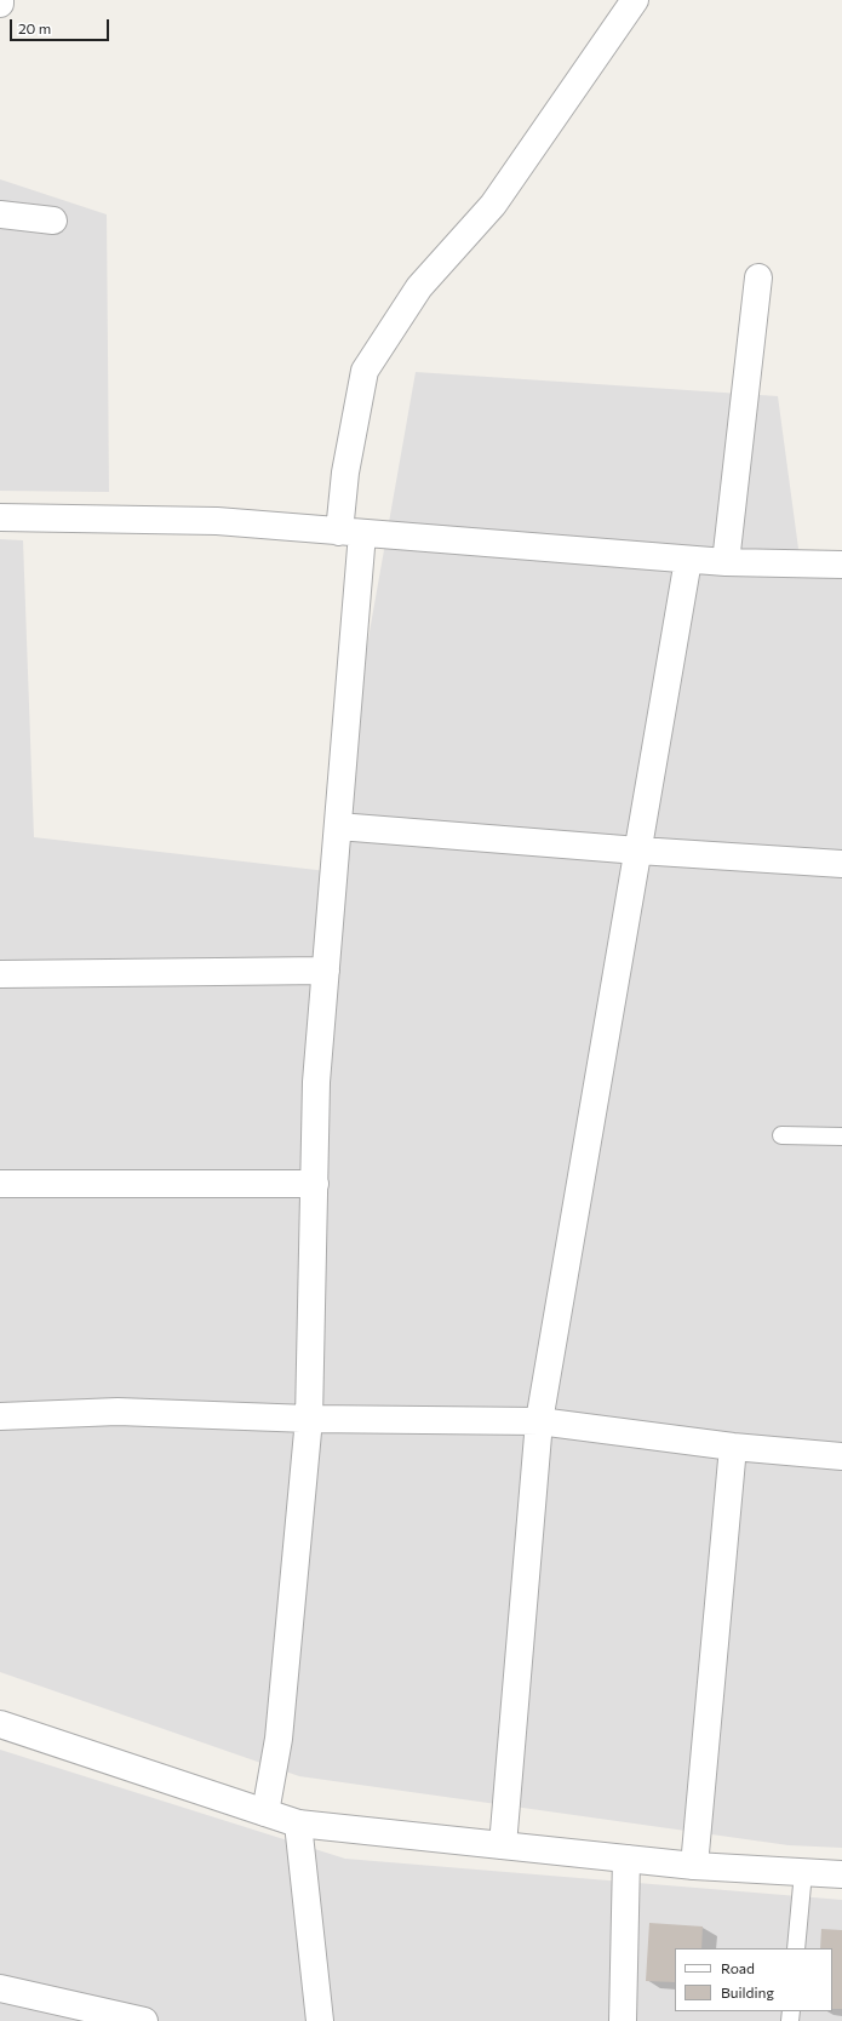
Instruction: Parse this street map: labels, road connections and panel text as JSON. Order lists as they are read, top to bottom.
{
  "legend": ["Road", "Building"],
  "scale_bar": "20 m"
}
